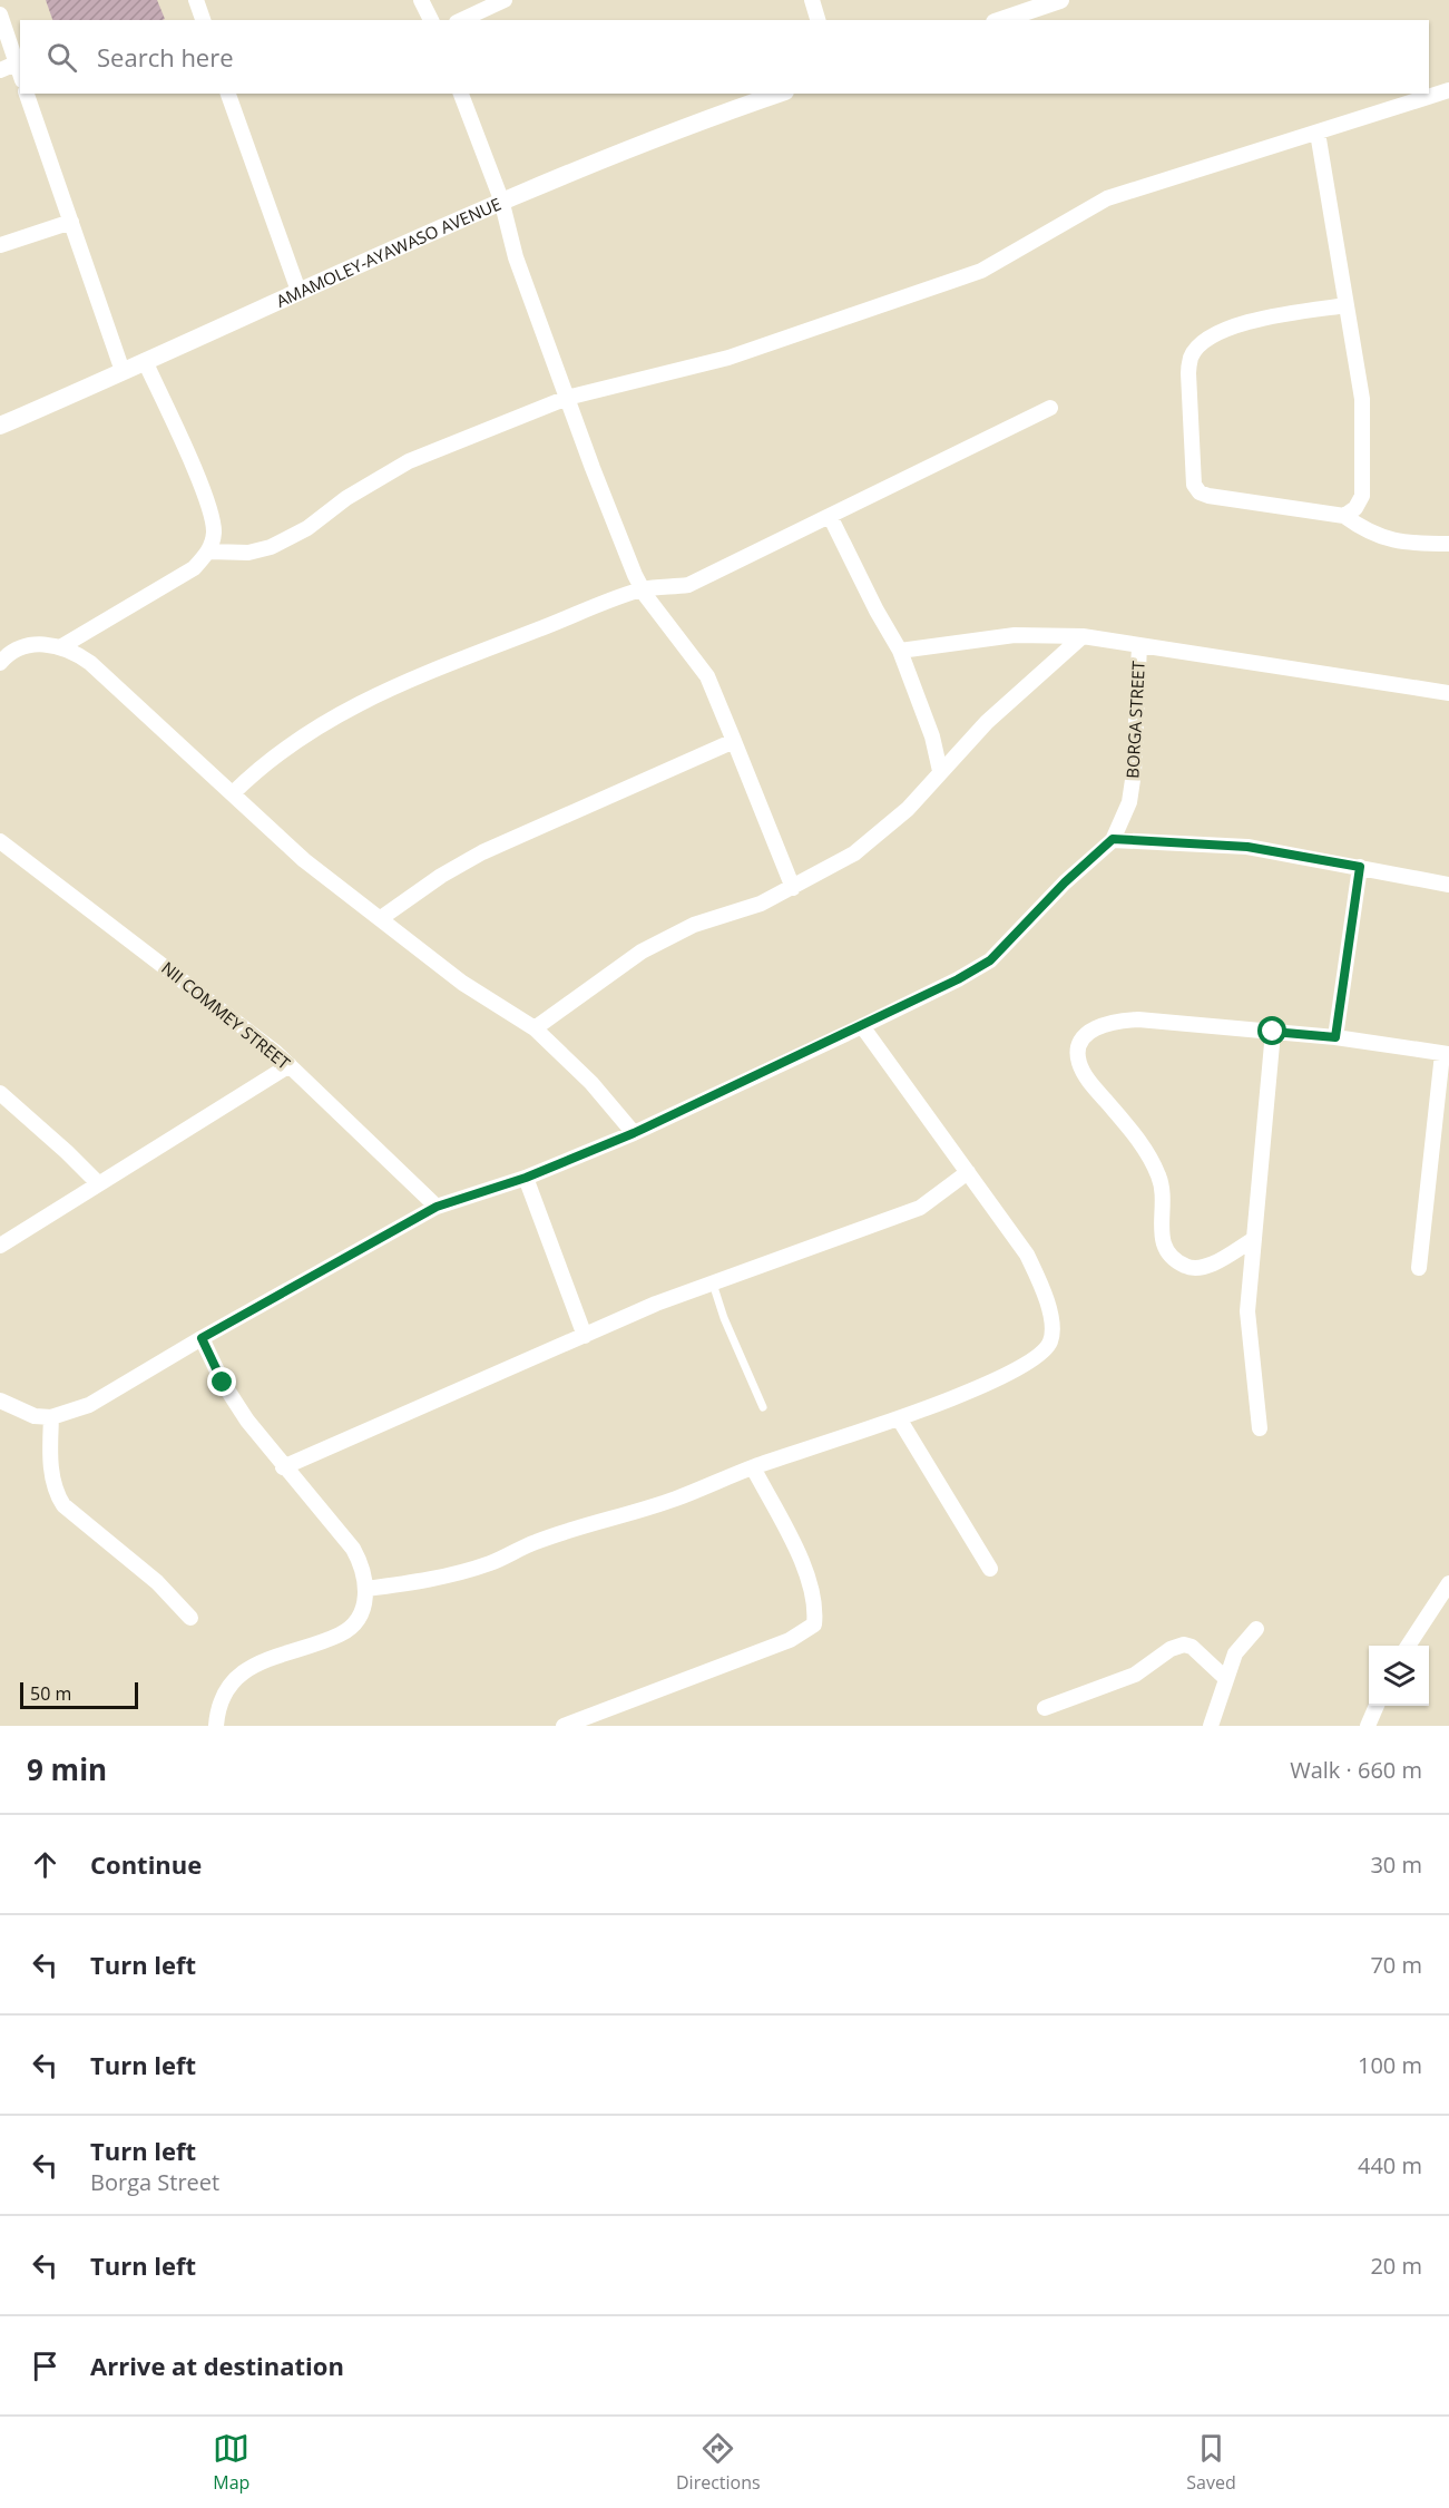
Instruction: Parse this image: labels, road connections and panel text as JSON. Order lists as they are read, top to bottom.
{
  "streets": {
    "street": ["AMAMOLEY-AYAWASO AVENUE", "BORGA STREET", "NII COMMEY STREET"]
  },
  "crossings": [
    ["BORGA STREET", "NII COMMEY STREET"]
  ],
  "scale_bar": "50 m",
  "page": {
    "search": "Search here",
    "scale": "50 m",
    "heading": ["9 min", "Walk · 660 m"],
    "list": [
      ["Continue", "30 m"],
      ["Turn left", "70 m"],
      ["Turn left", "100 m"],
      ["Turn left", "Borga Street", "440 m"],
      ["Turn left", "20 m"],
      "Arrive at destination"
    ],
    "nav": ["Map", "Directions", "Saved"]
  }
}
